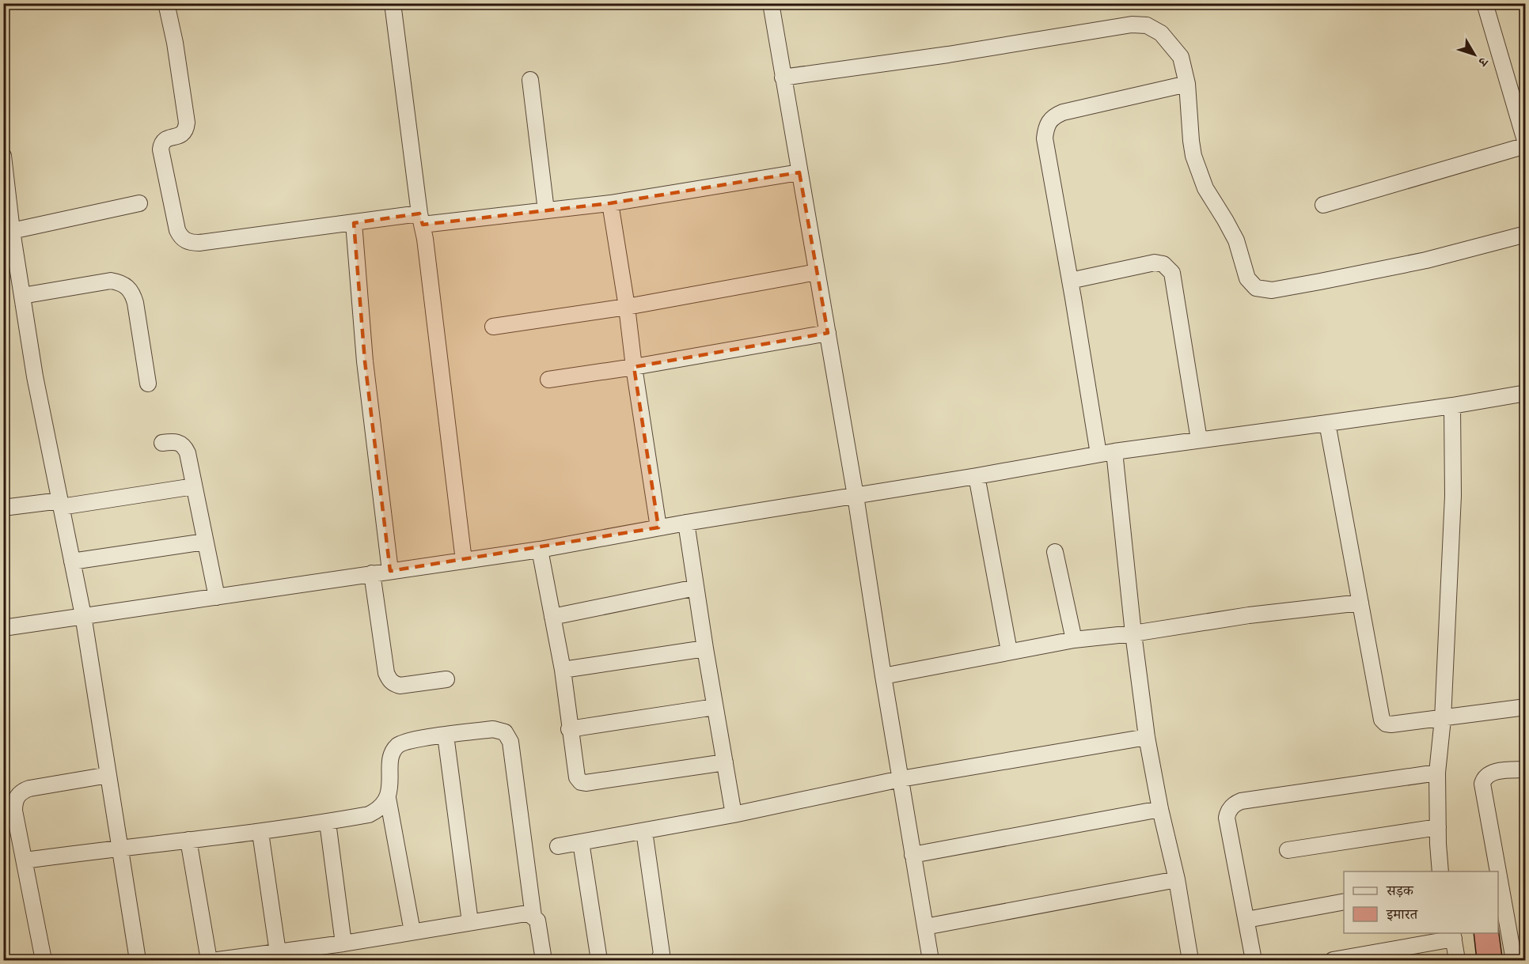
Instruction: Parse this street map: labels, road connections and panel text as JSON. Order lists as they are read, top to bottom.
{
  "legend": ["सड़क", "इमारत"],
  "north": "bottom right"
}
